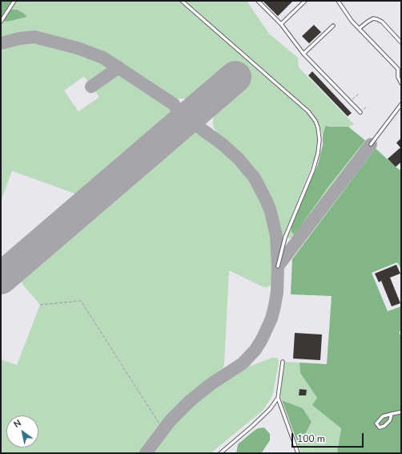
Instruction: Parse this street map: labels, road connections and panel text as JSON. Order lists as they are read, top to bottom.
{
  "scale_bar": "100 m",
  "north": "top left"
}
